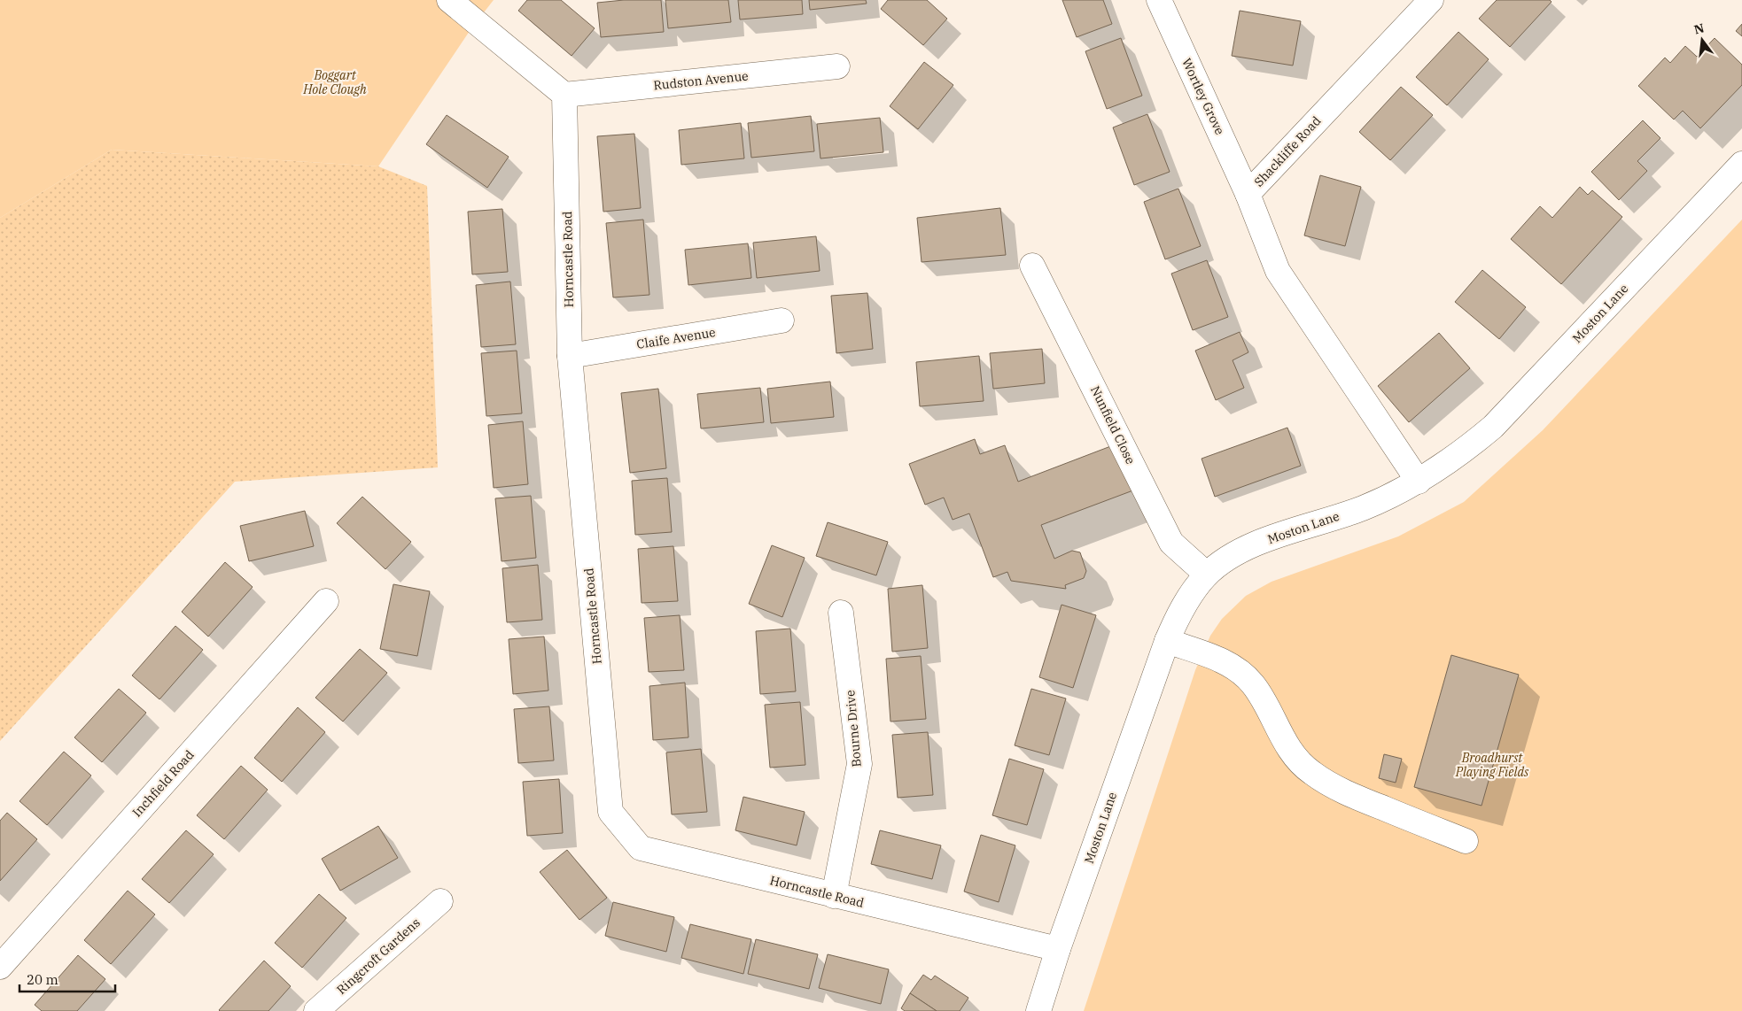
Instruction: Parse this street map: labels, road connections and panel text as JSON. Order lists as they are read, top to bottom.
{
  "streets": {
    "street": [
      "Rudston Avenue",
      "Wortley Grove",
      "Shackliffe Road",
      "Horncastle Road",
      "Moston Lane",
      "Claife Avenue",
      "Nunfield Close",
      "Bourne Drive",
      "Inchfield Road",
      "Ringcroft Gardens"
    ]
  },
  "crossings": [
    ["Rudston Avenue", "Horncastle Road"],
    ["Wortley Grove", "Shackliffe Road"],
    ["Shackliffe Road", "Moston Lane"],
    ["Horncastle Road", "Moston Lane"],
    ["Horncastle Road", "Claife Avenue"],
    ["Horncastle Road", "Bourne Drive"],
    ["Moston Lane", "Nunfield Close"]
  ],
  "parks": ["Boggart Hole Clough", "Broadhurst Playing Fields"],
  "scale_bar": "20 m",
  "north": "top"
}
